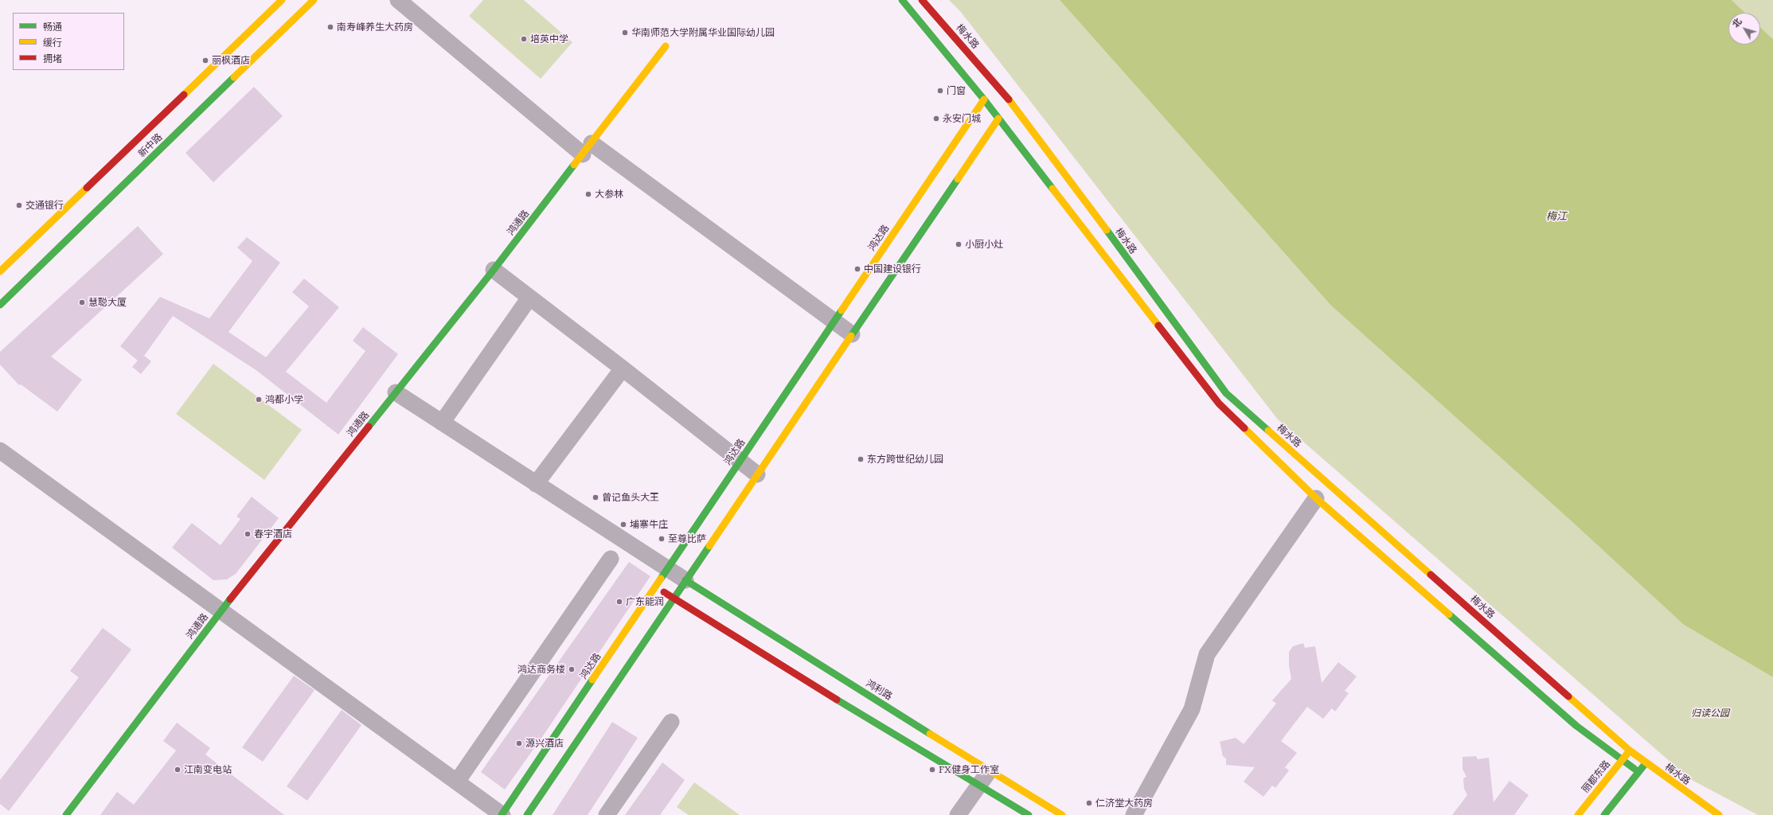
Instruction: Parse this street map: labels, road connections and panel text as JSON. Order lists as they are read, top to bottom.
{
  "streets": {
    "street": [
      "梅水路",
      "新中路",
      "鸿通路",
      "鸿达路",
      "鸿利路",
      "丽都东路"
    ]
  },
  "crossings": [
    ["梅水路", "丽都东路"]
  ],
  "water": ["梅江"],
  "parks": ["归读公园"],
  "places": [
    "南寿峰养生大药房",
    "华南师范大学附属华业国际幼儿园",
    "培英中学",
    "丽枫酒店",
    "门窗",
    "永安门城",
    "大参林",
    "交通银行",
    "小厨小灶",
    "中国建设银行",
    "慧聪大厦",
    "鸿都小学",
    "东方跨世纪幼儿园",
    "曾记鱼头大王",
    "埔寨牛庄",
    "春宇酒店",
    "至尊比萨",
    "广东能润",
    "鸿达商务楼",
    "源兴酒店",
    "江南变电站",
    "FX健身工作室",
    "仁济堂大药房"
  ],
  "legend": ["畅通", "缓行", "拥堵"],
  "north": "top left"
}
